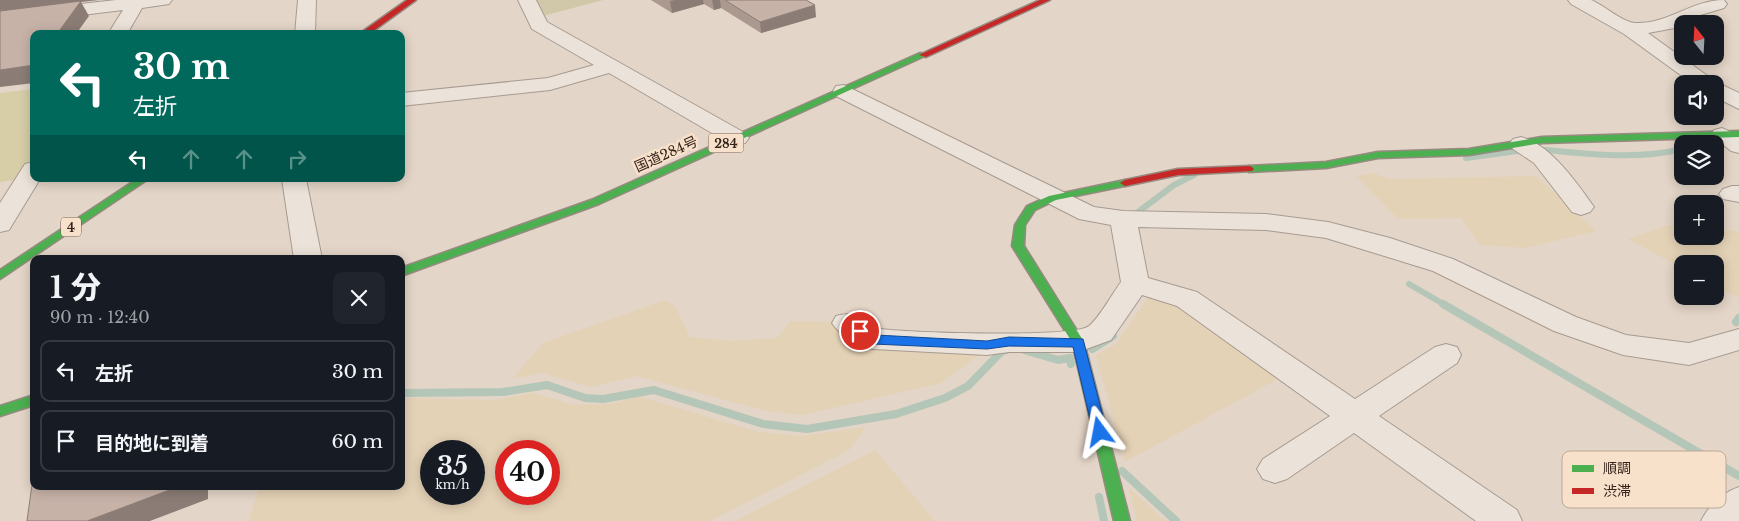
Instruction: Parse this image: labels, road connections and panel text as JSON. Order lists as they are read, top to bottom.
{
  "streets": {
    "main road": ["284", "国道284号", "4"]
  },
  "legend": ["順調", "渋滞"],
  "north": "top",
  "page": {
    "map_buttons": ["+", "−"],
    "turn": ["30 m", "左折"],
    "heading": ["1 分", "90 m · 12:40"],
    "list": [
      {
        "name": "左折",
        "value": "30 m"
      },
      {
        "name": "目的地に到着",
        "value": "60 m"
      }
    ],
    "speed": "35 km/h",
    "limit": "40"
  }
}
